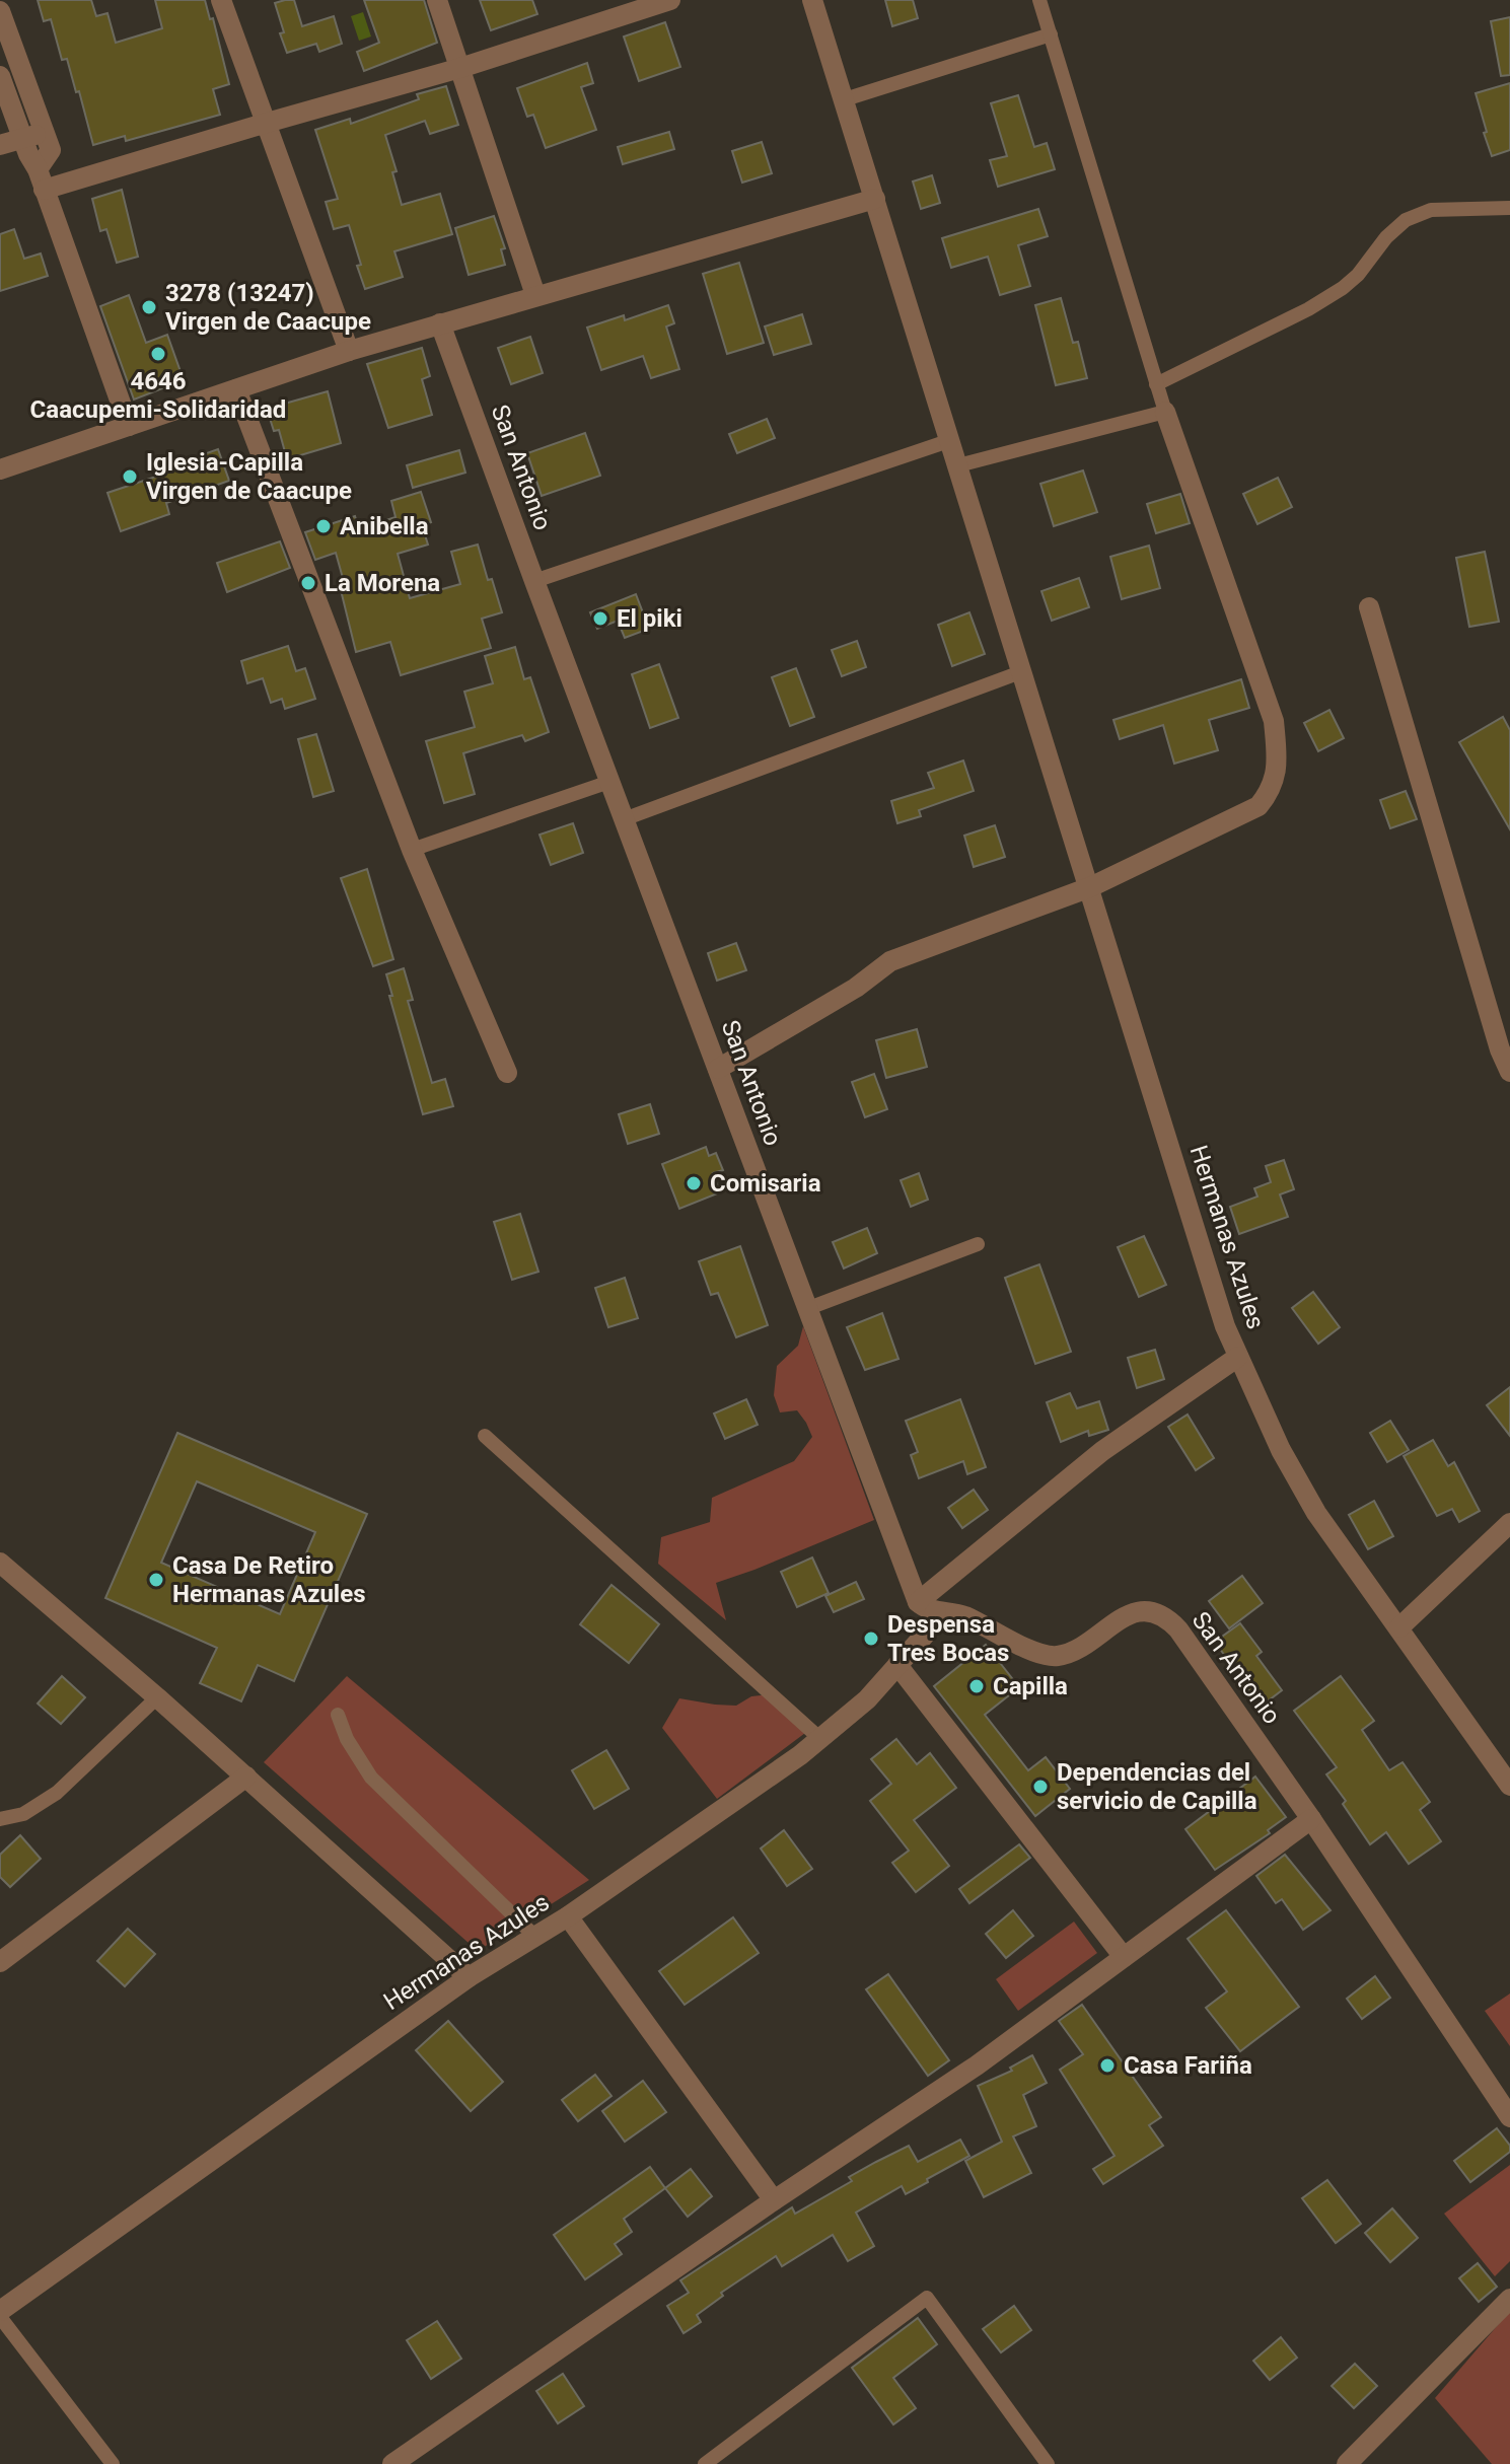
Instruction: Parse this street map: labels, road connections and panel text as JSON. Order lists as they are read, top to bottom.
{
  "streets": {
    "street": ["San Antonio", "Hermanas Azules"]
  },
  "crossings": [
    ["San Antonio", "Hermanas Azules"]
  ],
  "places": [
    "3278 (13247) Virgen de Caacupe",
    "4646 Caacupemi-Solidaridad",
    "Iglesia-Capilla Virgen de Caacupe",
    "Anibella",
    "La Morena",
    "El piki",
    "Comisaria",
    "Casa De Retiro Hermanas Azules",
    "Despensa Tres Bocas",
    "Capilla",
    "Dependencias del servicio de Capilla",
    "Casa Fariña"
  ]
}
